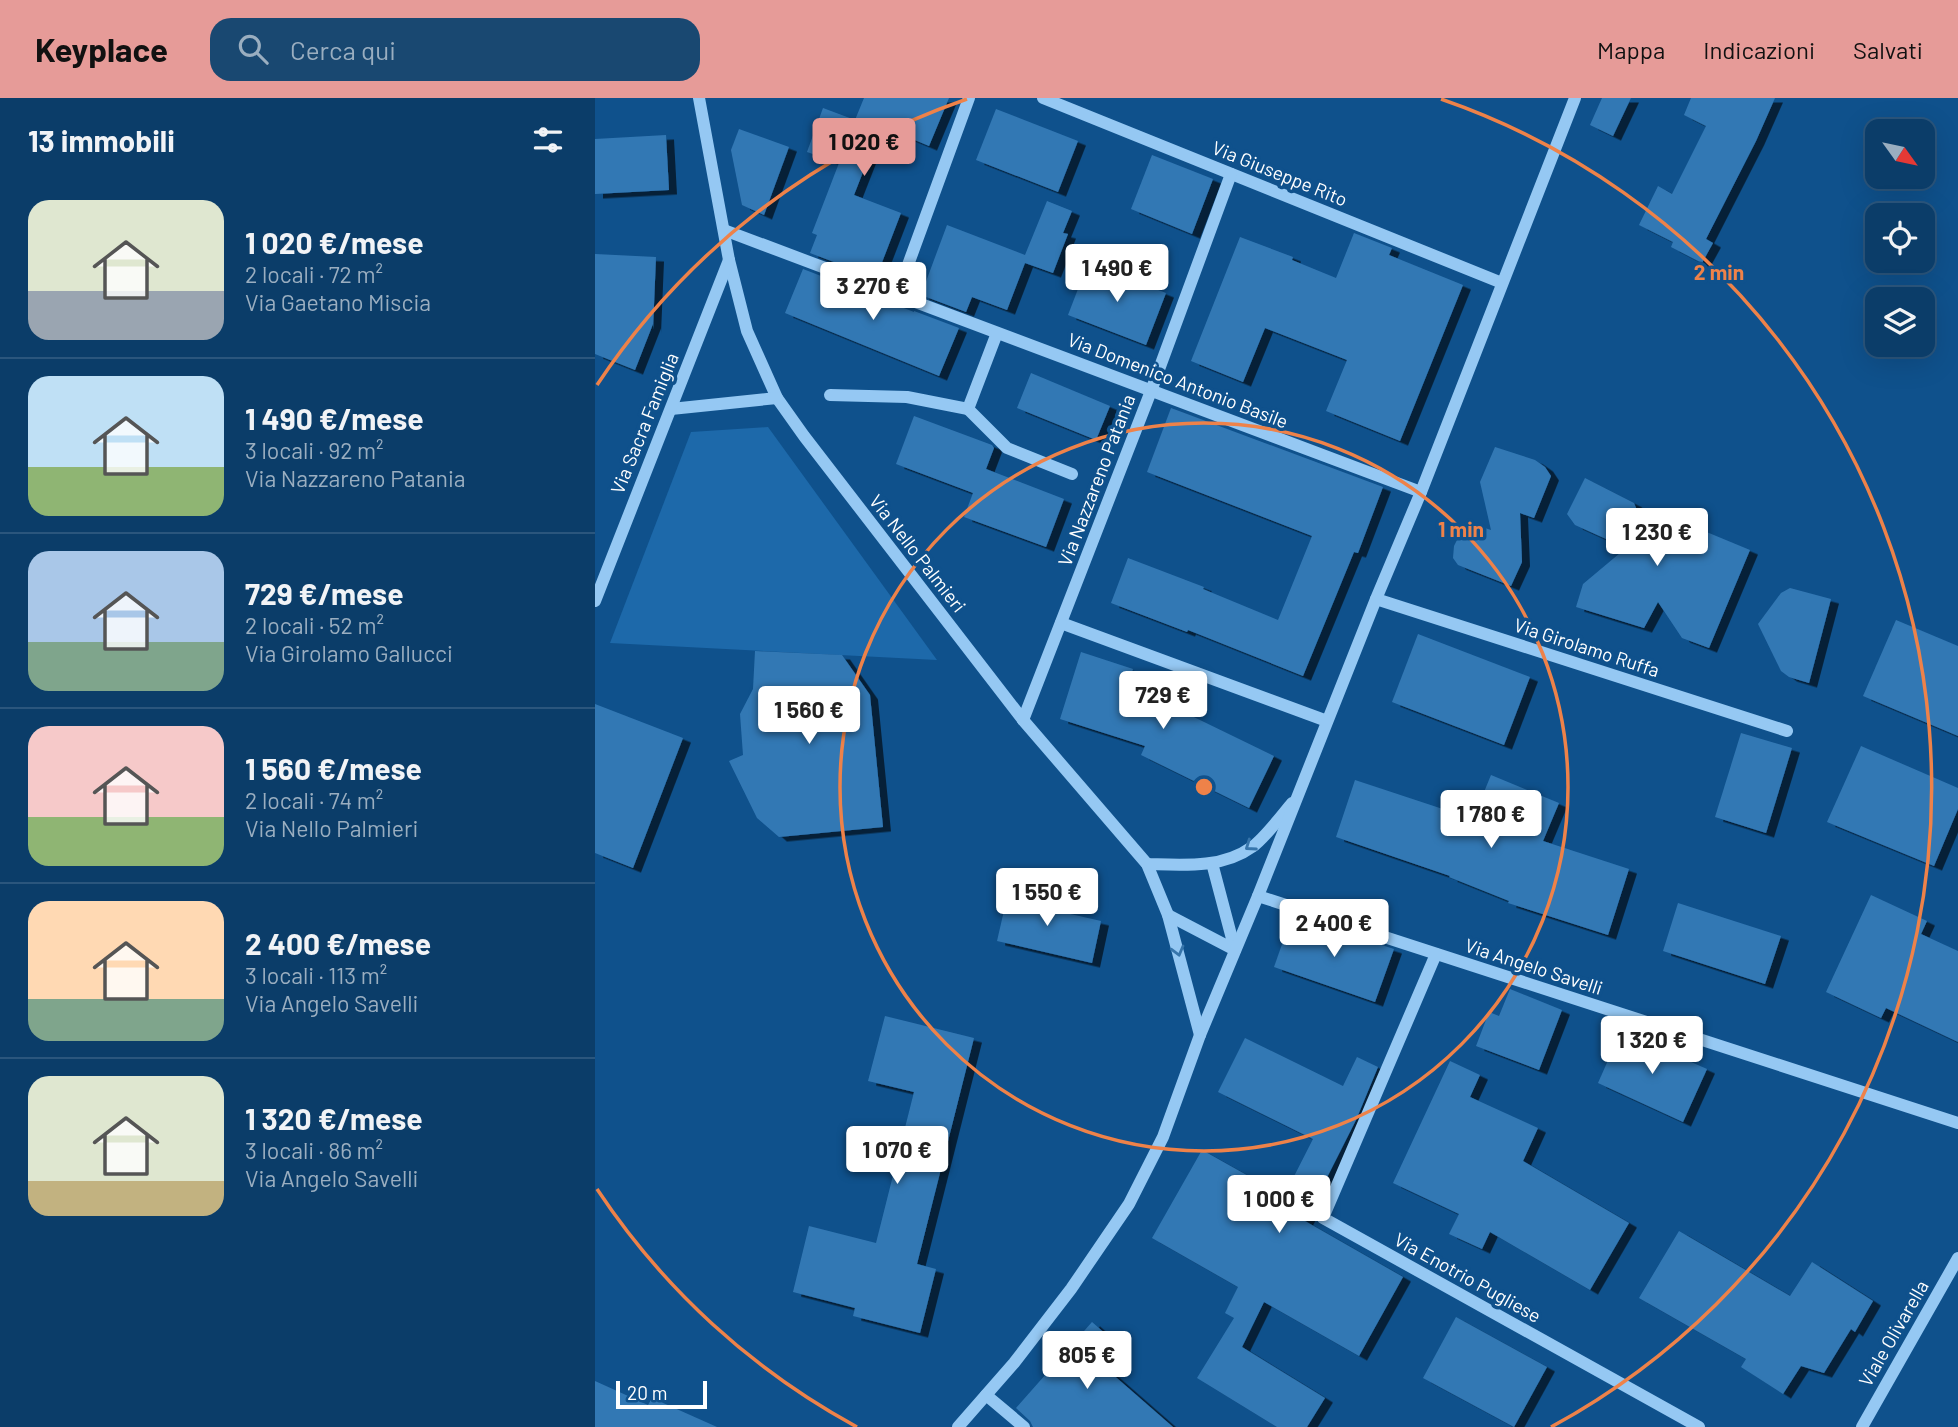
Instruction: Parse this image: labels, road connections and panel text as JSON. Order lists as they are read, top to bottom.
{
  "streets": {
    "street": [
      "Via Giuseppe Rito",
      "Via Domenico Antonio Basile",
      "Via Sacra Famiglia",
      "Via Nazzareno Patania",
      "Via Nello Palmieri",
      "Via Girolamo Ruffa",
      "Via Angelo Savelli",
      "Via Enotrio Pugliese",
      "Viale Olivarella"
    ]
  },
  "crossings": [
    ["Via Giuseppe Rito", "Via Nazzareno Patania"],
    ["Via Domenico Antonio Basile", "Via Nazzareno Patania"],
    ["Via Domenico Antonio Basile", "Via Nello Palmieri"],
    ["Via Sacra Famiglia", "Via Nello Palmieri"],
    ["Via Nazzareno Patania", "Via Nello Palmieri"],
    ["Via Angelo Savelli", "Via Enotrio Pugliese"]
  ],
  "scale_bar": "20 m",
  "north": "bottom right",
  "page": {
    "header": "Keyplace",
    "search": "Cerca qui",
    "nav": ["Mappa", "Indicazioni", "Salvati"],
    "heading": "13 immobili",
    "price": [
      "1 020 €",
      "1 490 €",
      "3 270 €",
      "1 230 €",
      "729 €",
      "1 560 €",
      "1 780 €",
      "1 550 €",
      "2 400 €",
      "1 320 €",
      "1 070 €",
      "1 000 €",
      "805 €"
    ],
    "list": [
      {
        "name": "1 020 €/mese",
        "note": "2 locali · 72 m² · Via Gaetano Miscia"
      },
      {
        "name": "1 490 €/mese",
        "note": "3 locali · 92 m² · Via Nazzareno Patania"
      },
      {
        "name": "729 €/mese",
        "note": "2 locali · 52 m² · Via Girolamo Gallucci"
      },
      {
        "name": "1 560 €/mese",
        "note": "2 locali · 74 m² · Via Nello Palmieri"
      },
      {
        "name": "2 400 €/mese",
        "note": "3 locali · 113 m² · Via Angelo Savelli"
      },
      {
        "name": "1 320 €/mese",
        "note": "3 locali · 86 m² · Via Angelo Savelli"
      }
    ],
    "scale": "20 m"
  },
  "rings": ["2 min", "1 min"]
}
